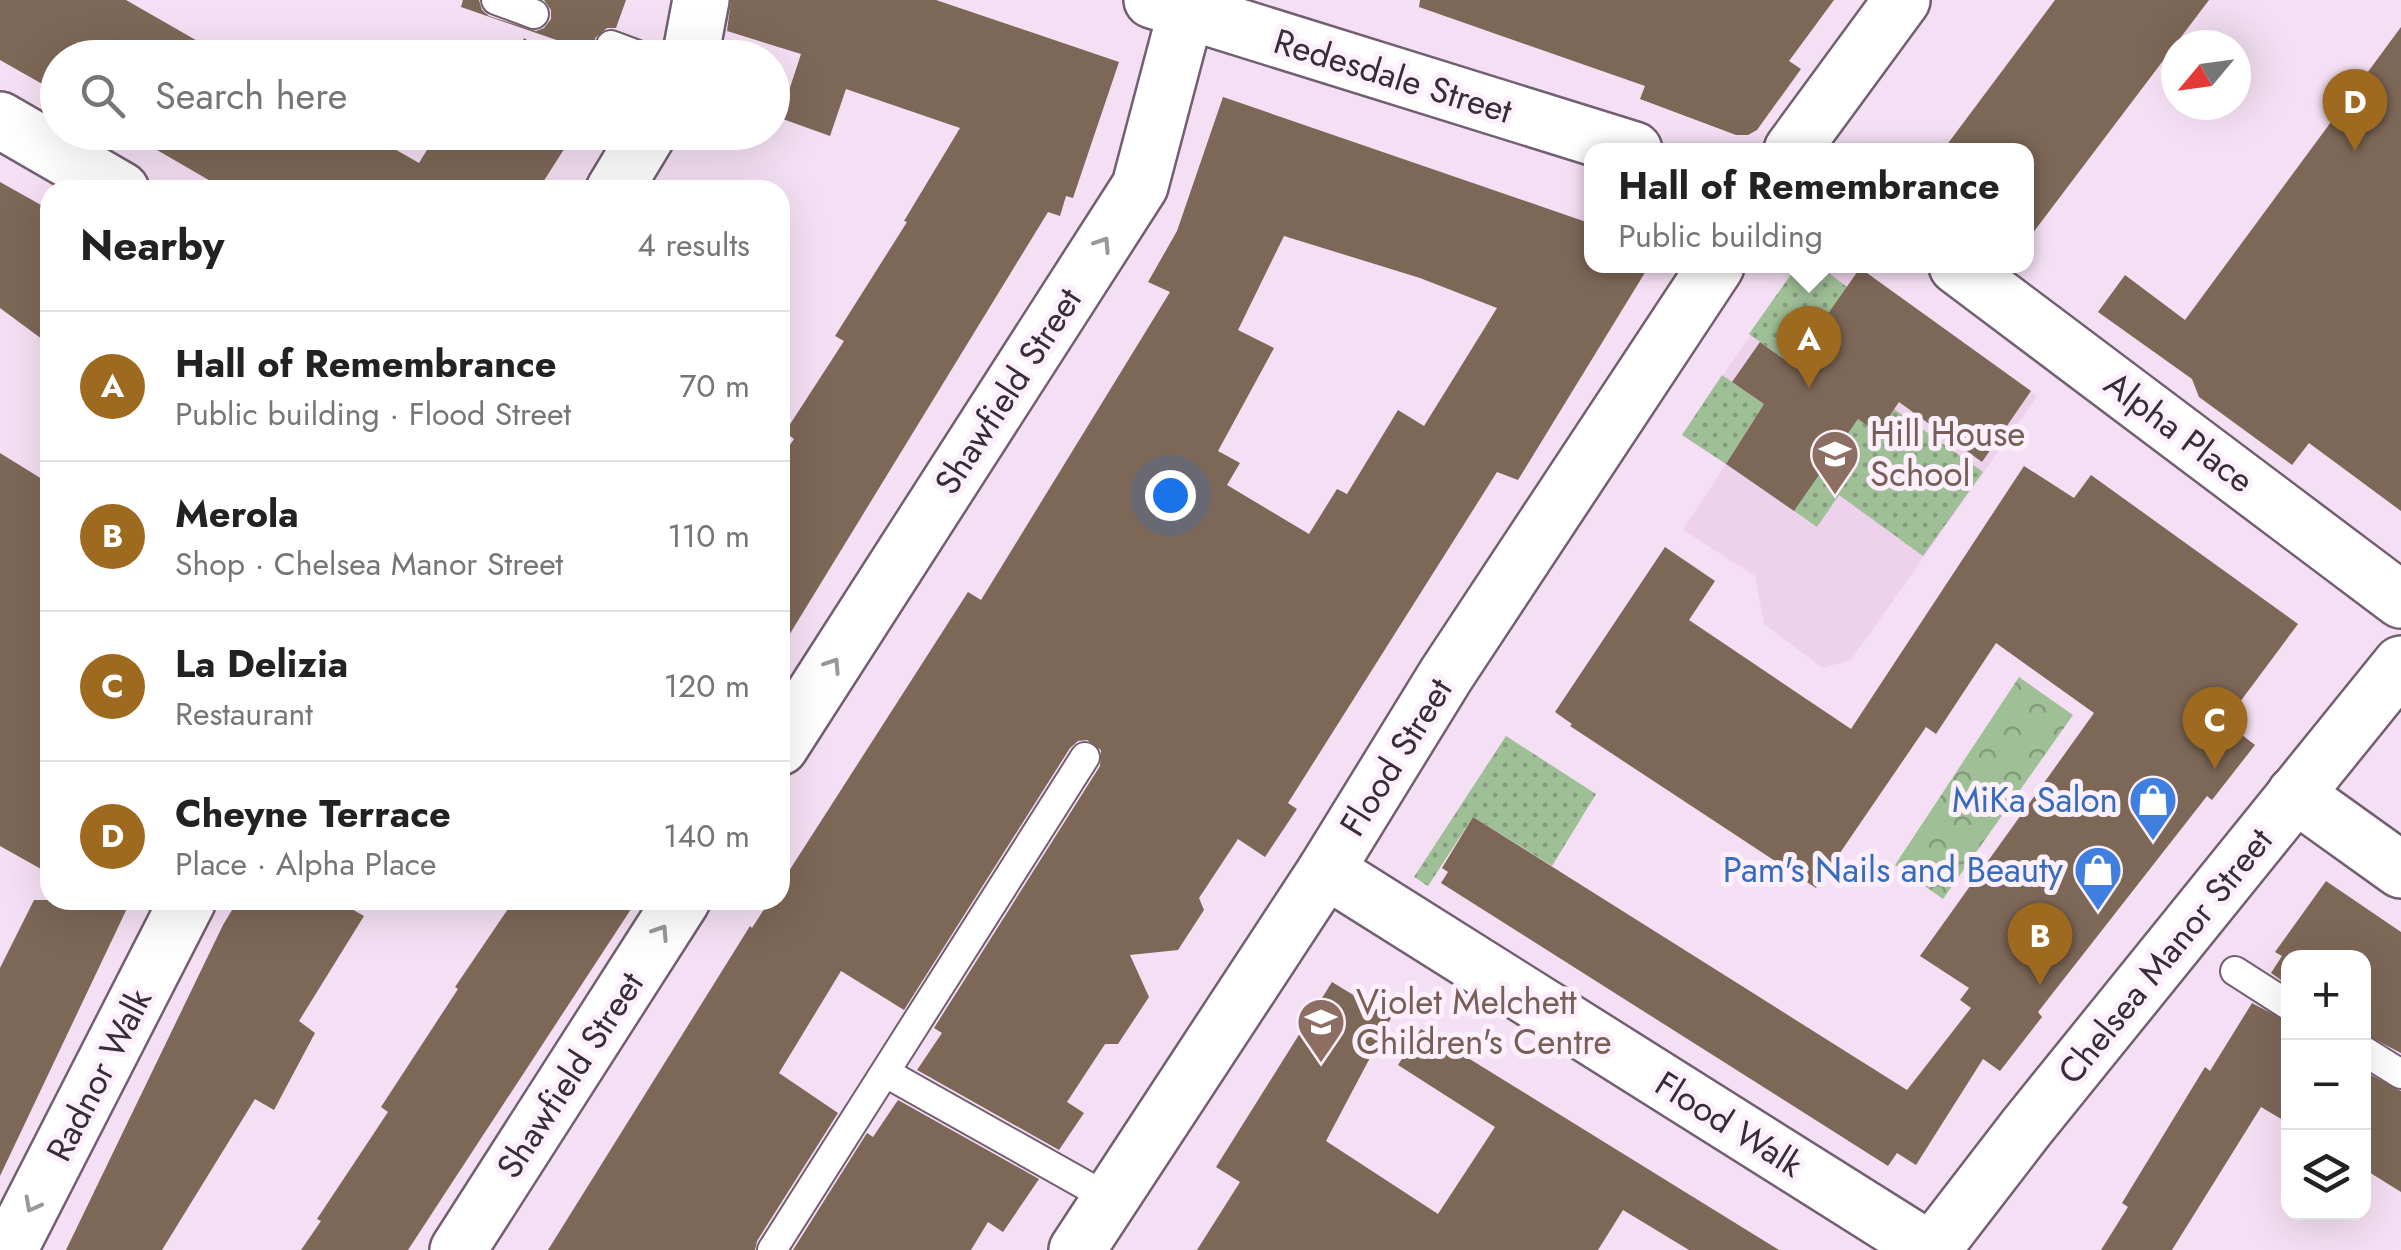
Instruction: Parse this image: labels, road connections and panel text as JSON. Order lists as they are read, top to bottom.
{
  "streets": {
    "street": [
      "Redesdale Street",
      "Shawfield Street",
      "Alpha Place",
      "Flood Street",
      "Chelsea Manor Street",
      "Radnor Walk",
      "Flood Walk"
    ]
  },
  "crossings": [
    ["Redesdale Street", "Shawfield Street"],
    ["Flood Street", "Flood Walk"],
    ["Chelsea Manor Street", "Flood Walk"]
  ],
  "one_way": ["Shawfield Street", "Radnor Walk"],
  "places": {
    "school or university": ["Hill House School", "Violet Melchett Children's Centre"],
    "shop": ["MiKa Salon", "Pam's Nails and Beauty"]
  },
  "north": "bottom left",
  "page": {
    "search": "Search here",
    "pins": [
      "D",
      "A",
      "C",
      "B"
    ],
    "popup": ["Hall of Remembrance", "Public building"],
    "heading": ["Nearby", "4 results"],
    "list": [
      {
        "mark": "A",
        "name": "Hall of Remembrance",
        "note": "Public building · Flood Street",
        "value": "70 m"
      },
      {
        "mark": "B",
        "name": "Merola",
        "note": "Shop · Chelsea Manor Street",
        "value": "110 m"
      },
      {
        "mark": "C",
        "name": "La Delizia",
        "note": "Restaurant",
        "value": "120 m"
      },
      {
        "mark": "D",
        "name": "Cheyne Terrace",
        "note": "Place · Alpha Place",
        "value": "140 m"
      }
    ],
    "map_buttons": ["+", "−"]
  }
}
